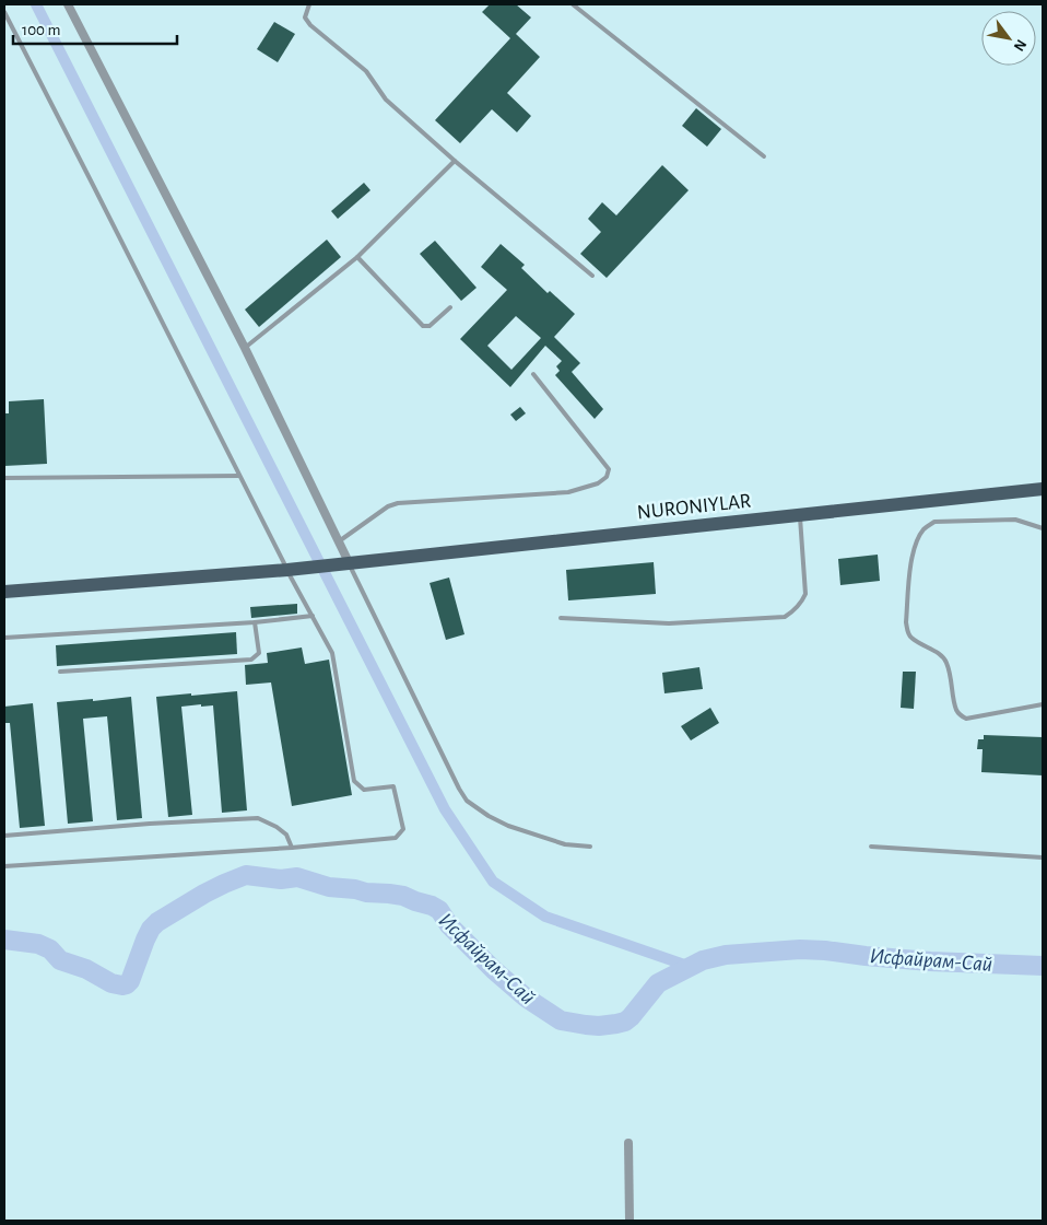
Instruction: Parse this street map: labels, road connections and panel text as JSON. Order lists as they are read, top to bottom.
{
  "streets": {
    "main road": ["NURONIYLAR"]
  },
  "water": ["Исфайрам-Сай"],
  "scale_bar": "100 m",
  "north": "bottom right"
}
